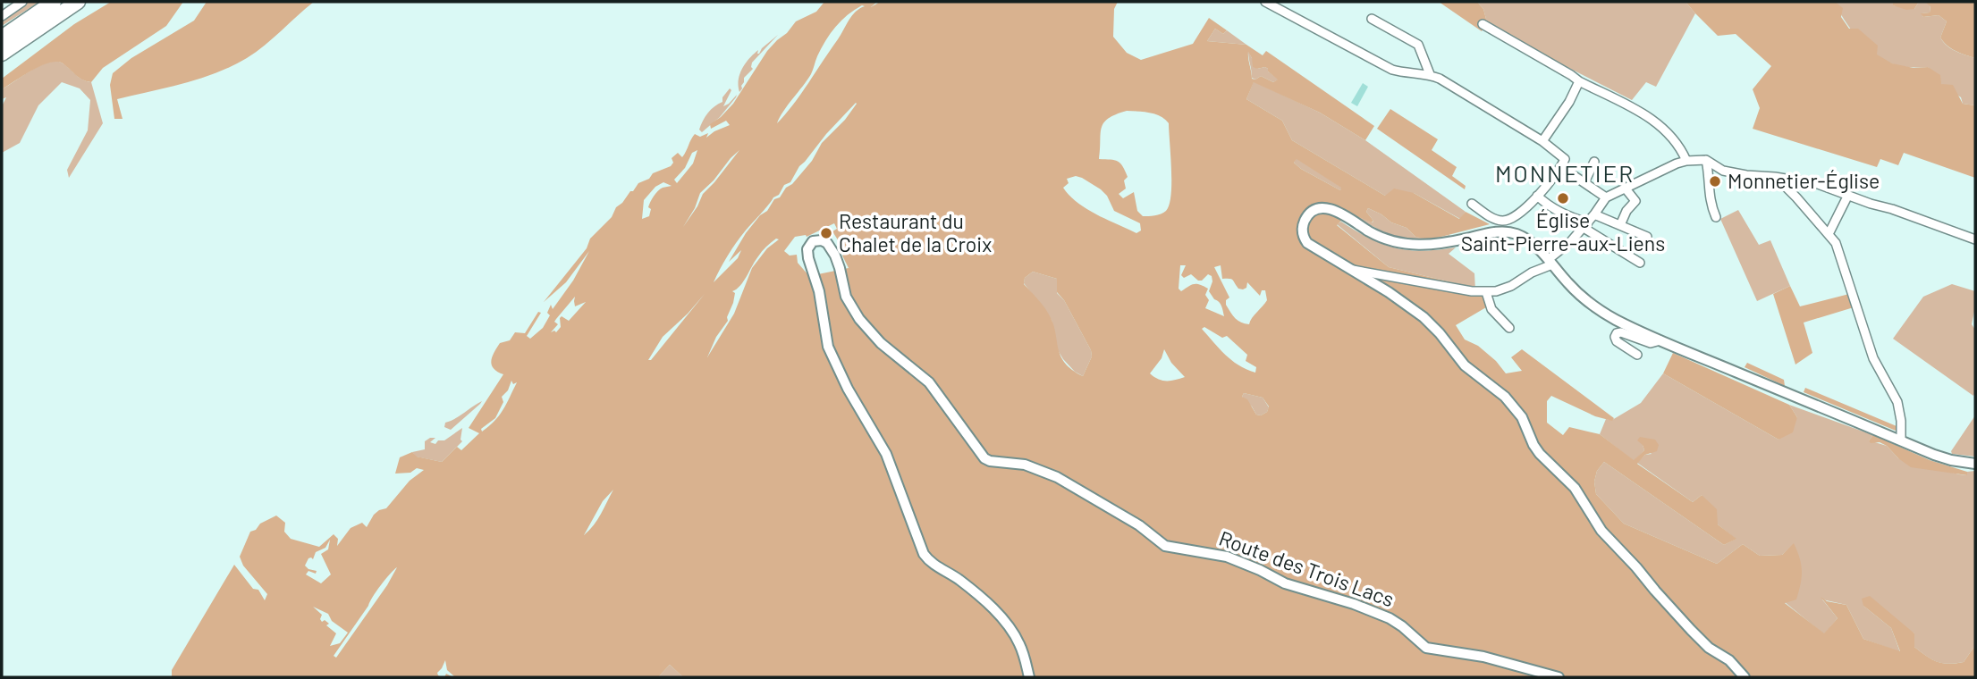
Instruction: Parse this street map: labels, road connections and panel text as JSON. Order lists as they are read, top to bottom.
{
  "streets": {
    "street": ["Route des Trois Lacs"]
  },
  "districts": ["MONNETIER"],
  "places": ["Monnetier-Église", "Église Saint-Pierre-aux-Liens", "Restaurant du Chalet de la Croix"]
}
